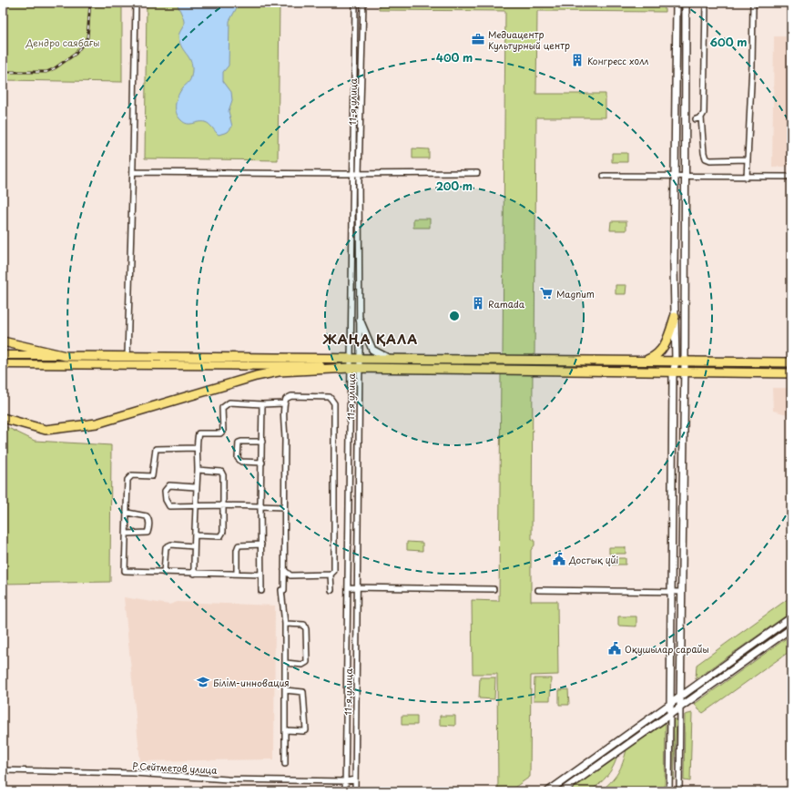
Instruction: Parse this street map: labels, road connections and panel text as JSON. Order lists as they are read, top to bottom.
{
  "streets": {
    "street": ["11-я улица", "Р.Сейтметов улица"]
  },
  "crossings": [
    ["11-я улица", "Р.Сейтметов улица"]
  ],
  "districts": ["ЖАҢА ҚАЛА"],
  "parks": ["Дендро саябағы"],
  "places": {
    "office": ["Медиацентр Культурный центр"],
    "building": ["Конгресс холл", "Ramada"],
    "supermarket": ["Magnum"],
    "public building": ["Достық үйі", "Оқушылар сарайы"],
    "school or university": ["Білім-инновация"]
  },
  "rings": ["600 m", "400 m", "200 m"]
}
